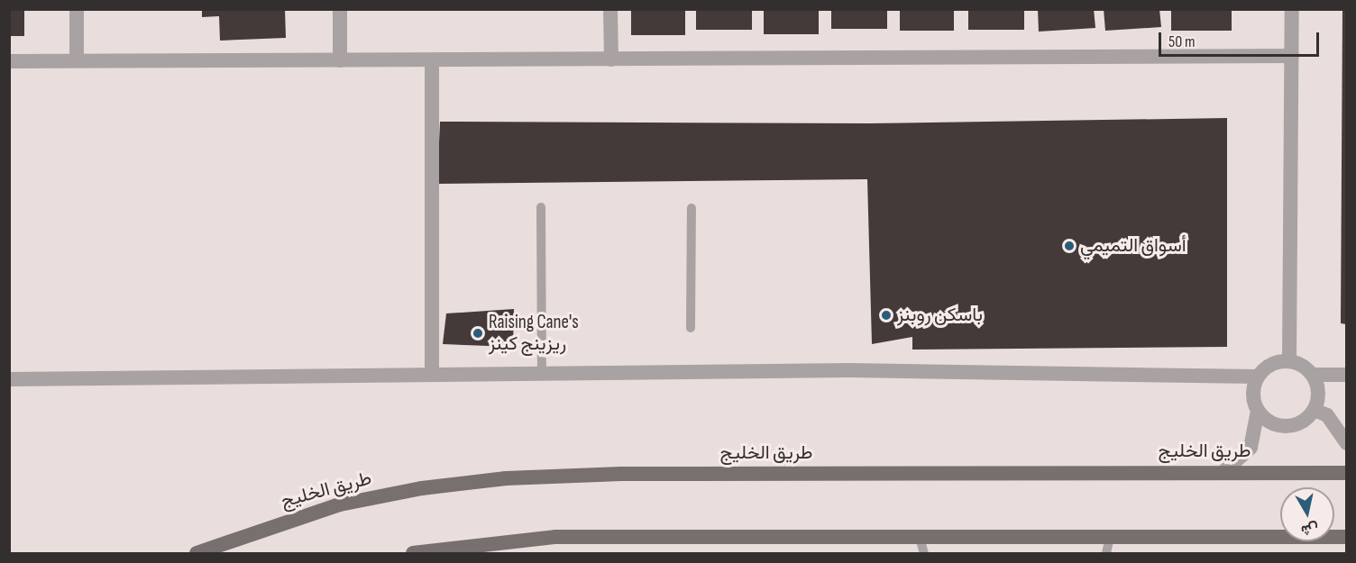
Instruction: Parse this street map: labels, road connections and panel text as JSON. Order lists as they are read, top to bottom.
{
  "streets": {
    "main road": ["طريق الخليج"]
  },
  "places": ["أسواق التميمي", "باسكن روبنز", "Raising Cane's ريزينج كينز"],
  "scale_bar": "50 m",
  "north": "bottom"
}
